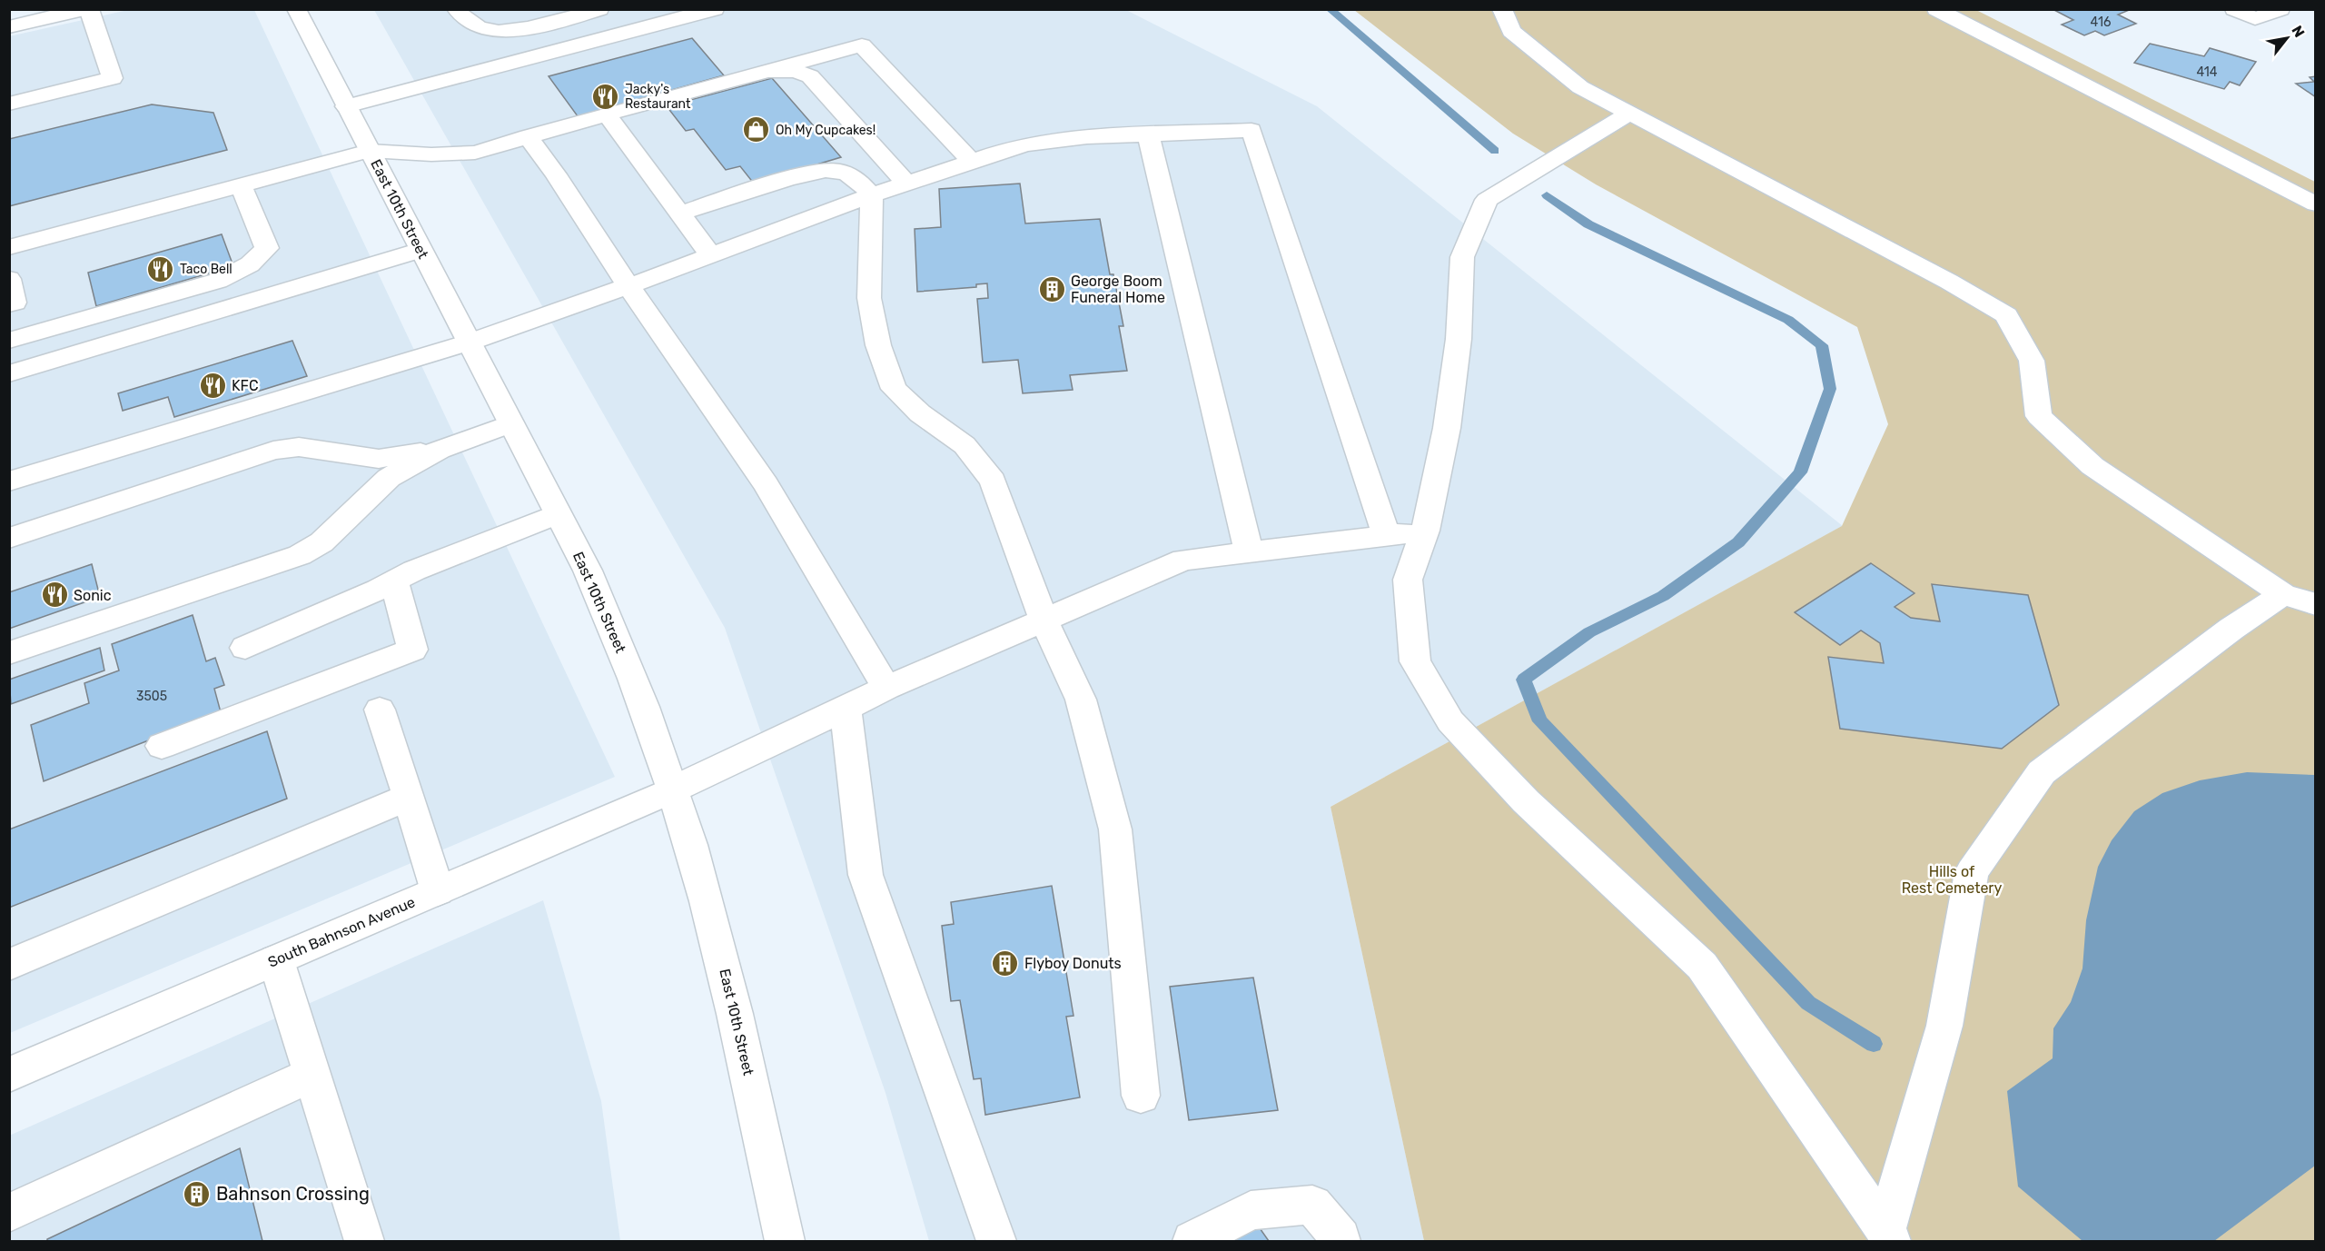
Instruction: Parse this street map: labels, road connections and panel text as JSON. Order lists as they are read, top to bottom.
{
  "streets": {
    "main road": ["East 10th Street", "South Bahnson Avenue"]
  },
  "crossings": [
    ["East 10th Street", "South Bahnson Avenue"]
  ],
  "parks": ["Hills of Rest Cemetery"],
  "places": {
    "restaurant": [
      "Jacky's Restaurant",
      "Taco Bell",
      "KFC",
      "Sonic"
    ],
    "shop": ["Oh My Cupcakes!"],
    "building": ["George Boom Funeral Home", "Flyboy Donuts", "Bahnson Crossing"]
  },
  "house_numbers": ["416", "414", "3505"],
  "north": "top right"
}
